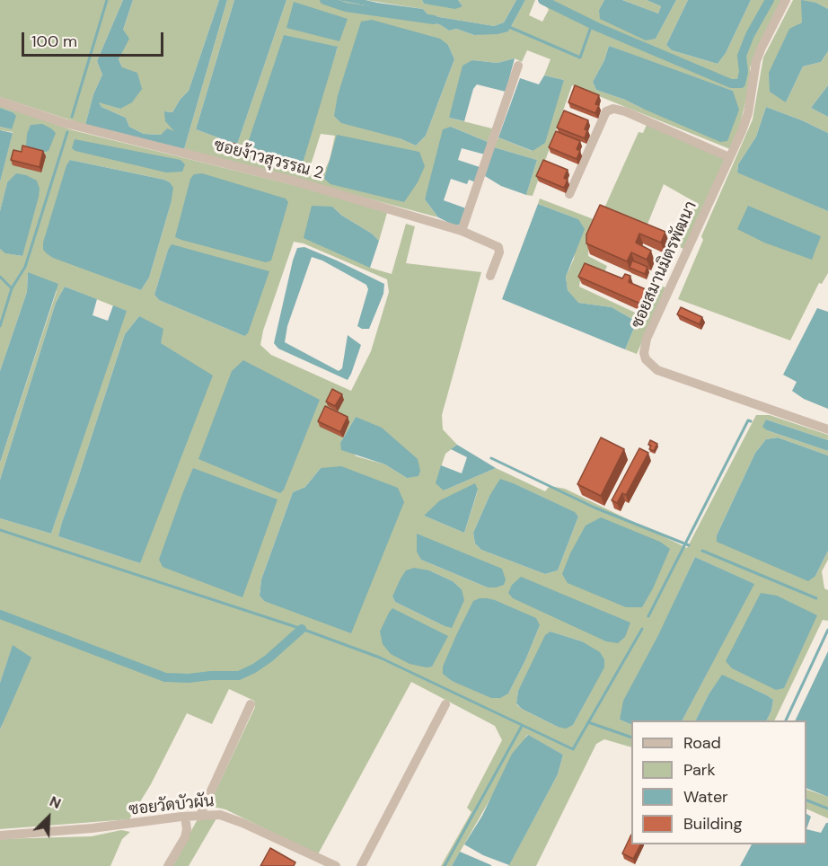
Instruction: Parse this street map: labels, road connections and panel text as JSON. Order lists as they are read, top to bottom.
{
  "streets": {
    "street": ["ซอยง้าวสุวรรณ 2", "ซอยสมานมิตรพัฒนา", "ซอยวัดบัวผัน"]
  },
  "legend": [
    "Road",
    "Park",
    "Water",
    "Building"
  ],
  "scale_bar": "100 m",
  "north": "top right"
}
